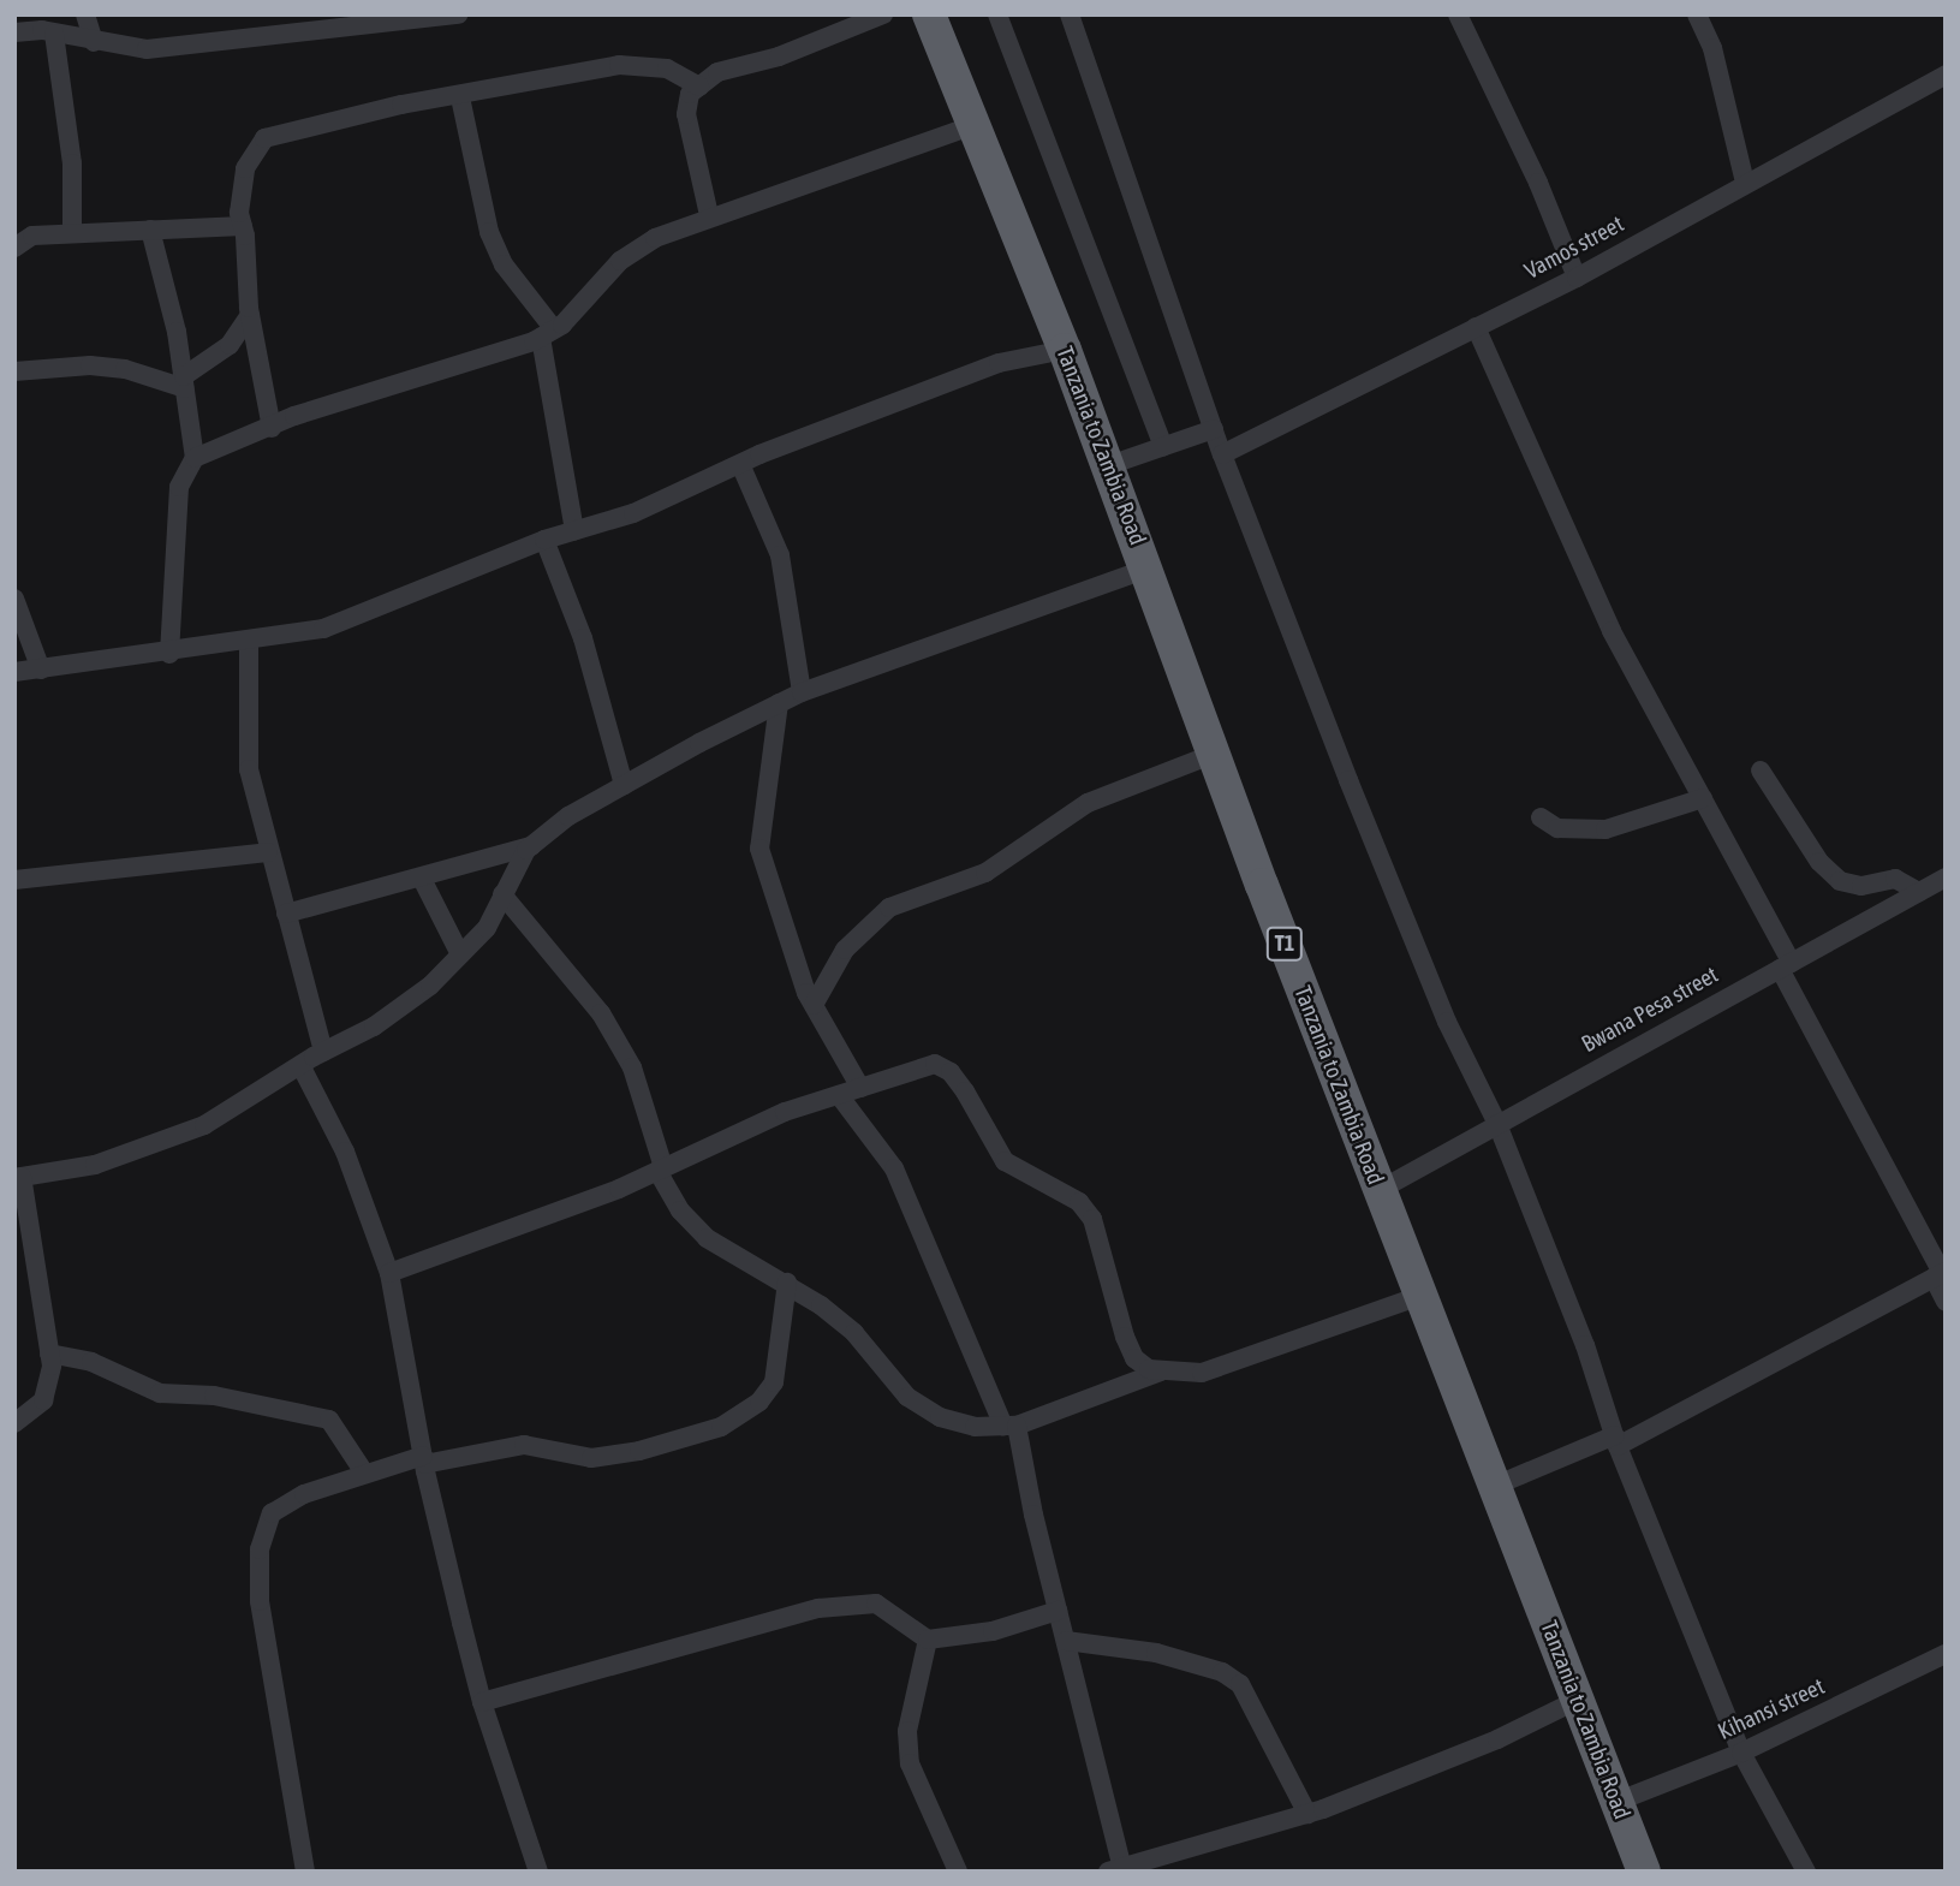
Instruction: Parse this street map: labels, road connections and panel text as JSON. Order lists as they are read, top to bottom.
{
  "streets": {
    "highway": ["Tanzania to Zambia Road", "T1"],
    "street": ["Vamos street", "Bwana Pesa street", "Kihansi street"]
  },
  "crossings": [
    ["Tanzania to Zambia Road", "Bwana Pesa street"],
    ["Tanzania to Zambia Road", "Kihansi street"]
  ]
}
